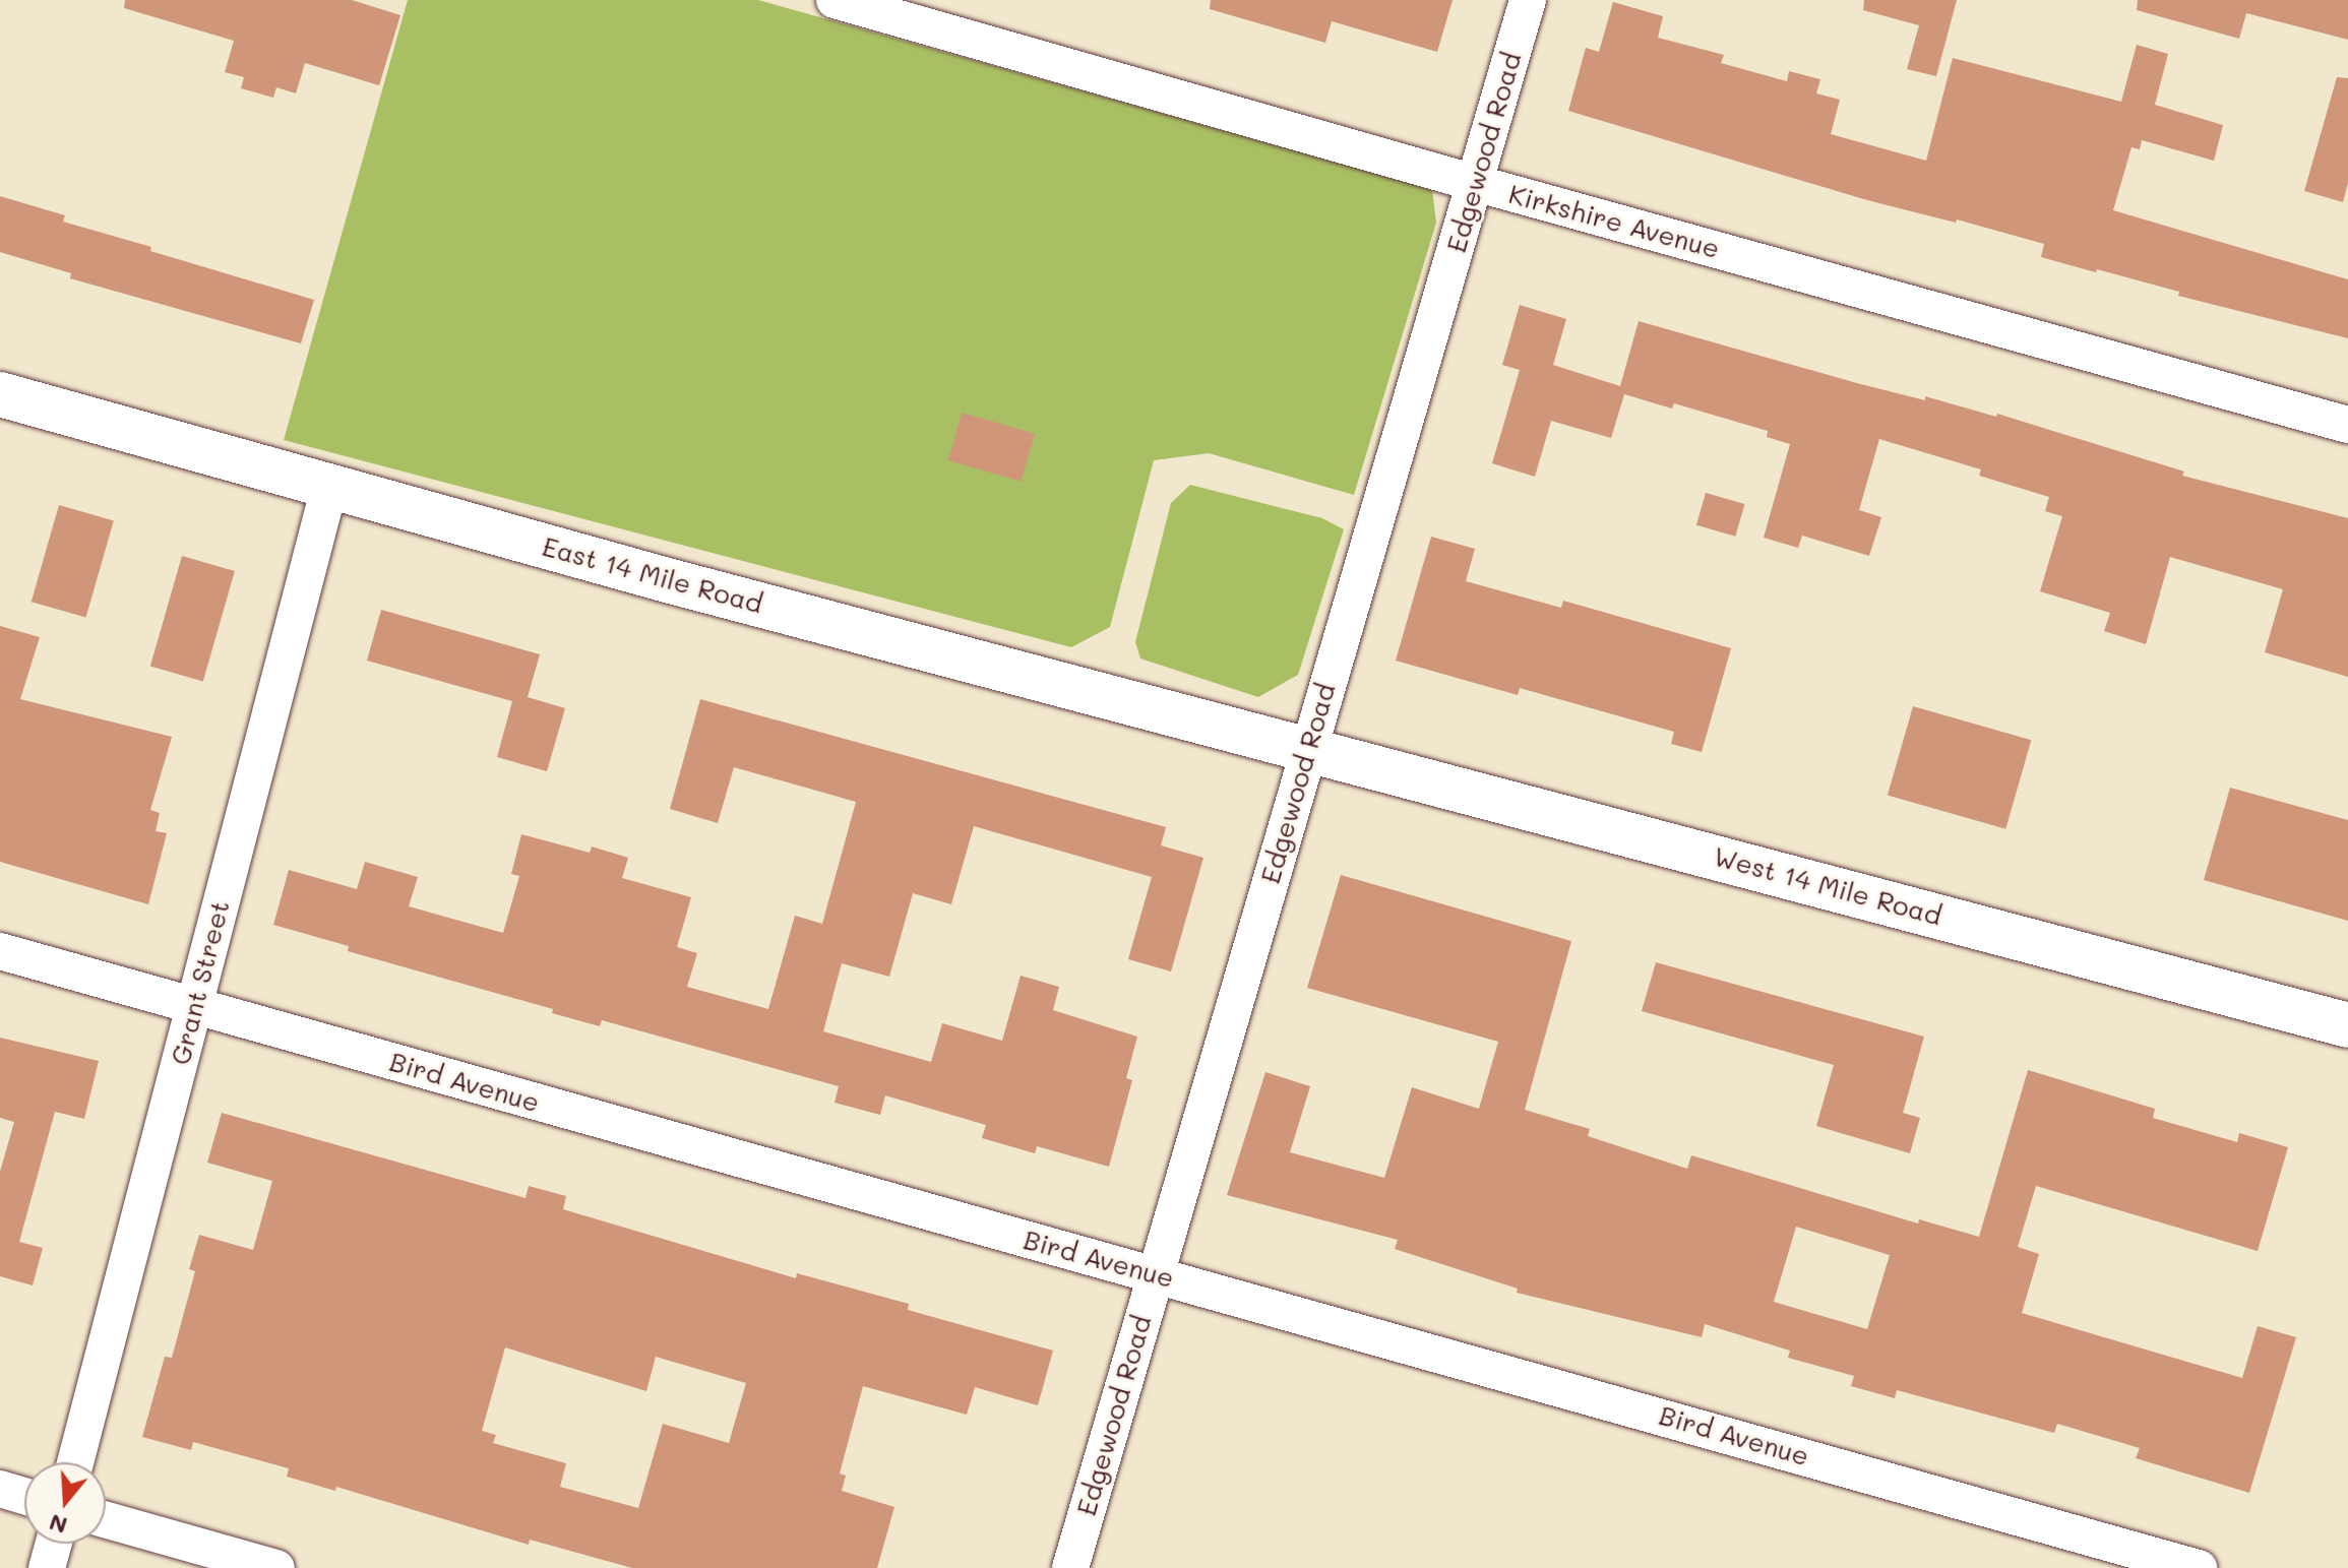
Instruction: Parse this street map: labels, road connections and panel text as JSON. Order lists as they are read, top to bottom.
{
  "streets": {
    "main road": ["East 14 Mile Road", "West 14 Mile Road"],
    "street": [
      "Edgewood Road",
      "Kirkshire Avenue",
      "Grant Street",
      "Bird Avenue"
    ]
  },
  "crossings": [
    ["Edgewood Road", "Kirkshire Avenue"],
    ["Edgewood Road", "East 14 Mile Road"],
    ["Edgewood Road", "West 14 Mile Road"],
    ["Edgewood Road", "Bird Avenue"],
    ["East 14 Mile Road", "West 14 Mile Road"],
    ["East 14 Mile Road", "Grant Street"],
    ["Grant Street", "Bird Avenue"]
  ],
  "north": "bottom"
}
